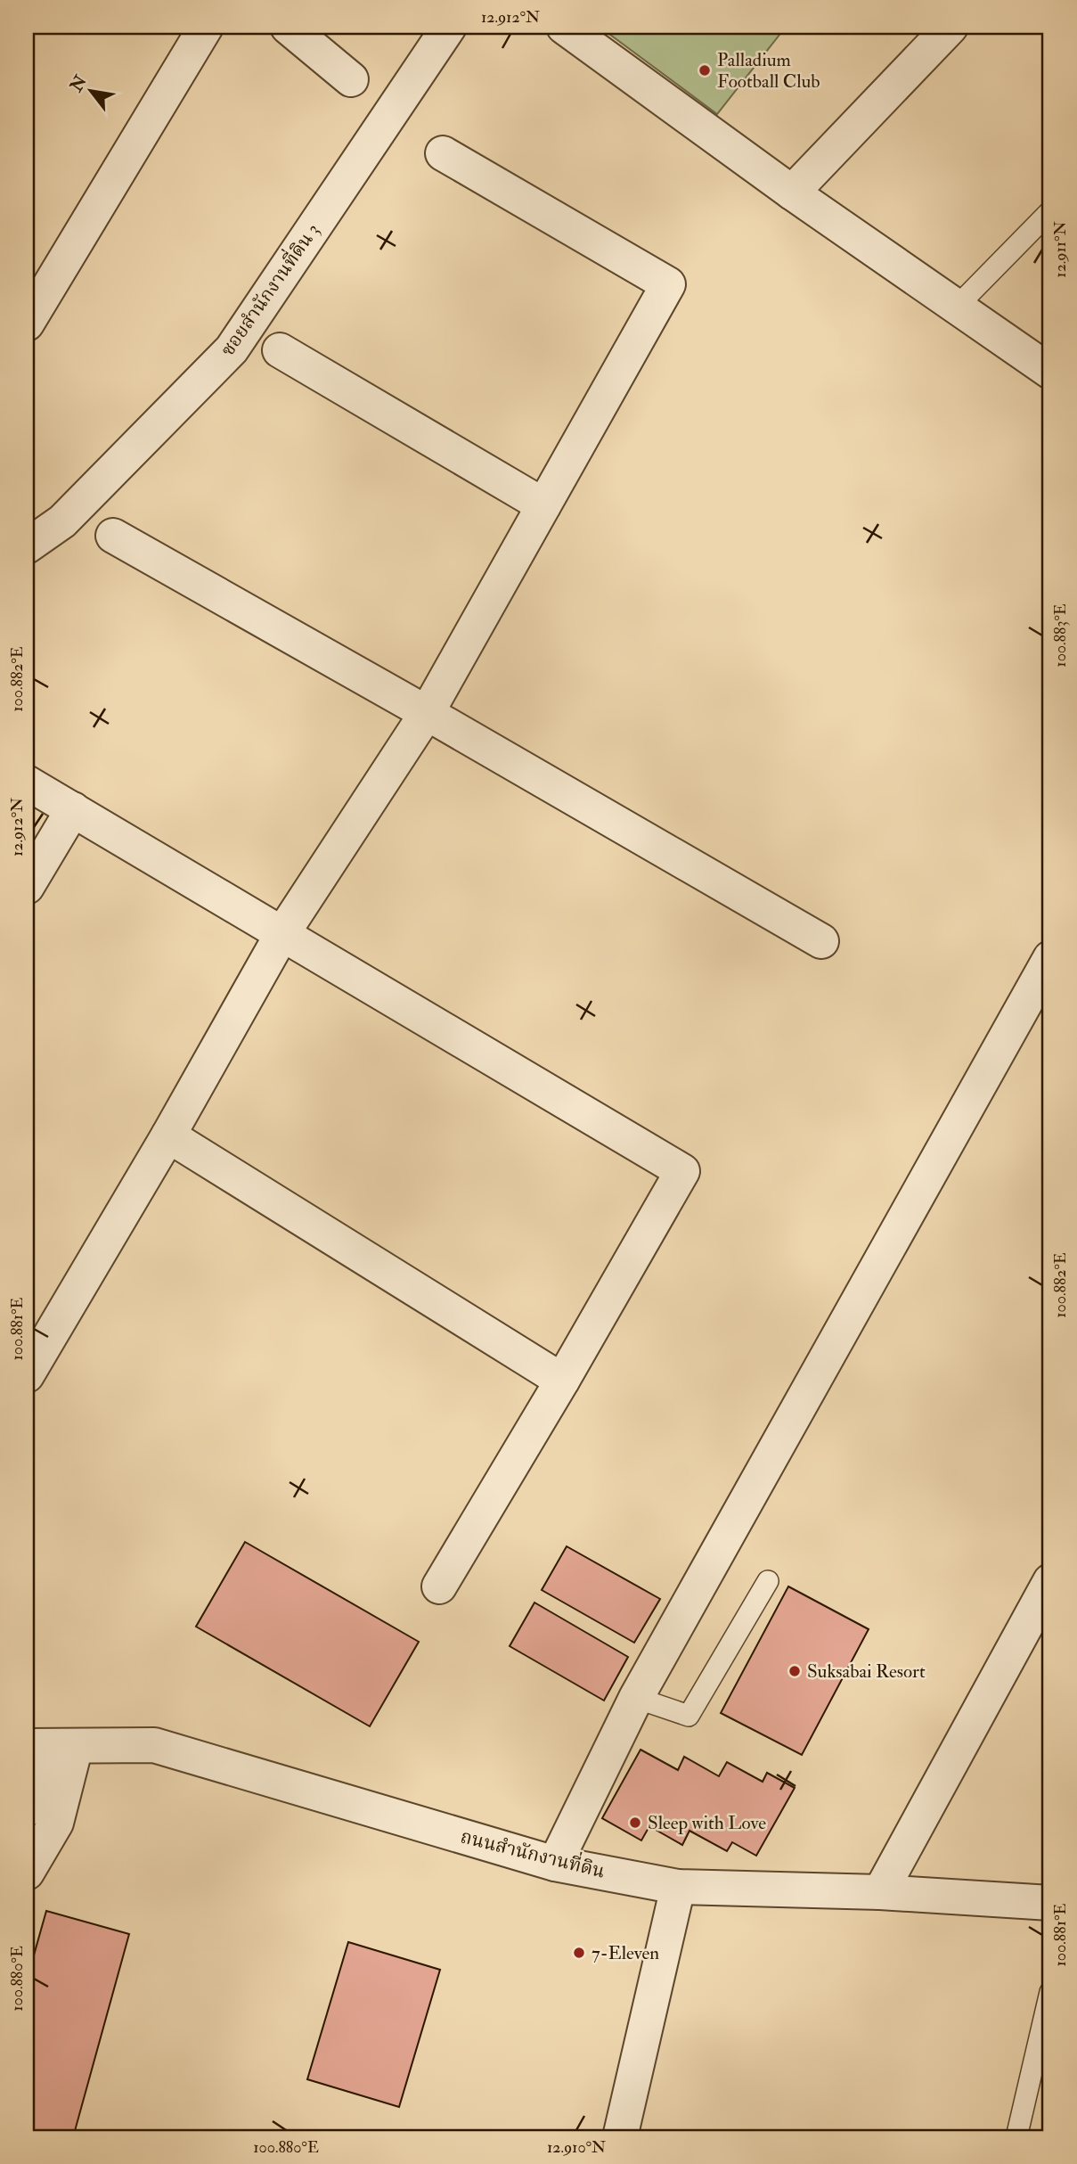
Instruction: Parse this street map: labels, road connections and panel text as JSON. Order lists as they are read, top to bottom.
{
  "streets": {
    "street": ["ซอยสำนักงานที่ดิน 3", "ถนนสำนักงานที่ดิน"]
  },
  "places": [
    "Palladium Football Club",
    "Suksabai Resort",
    "Sleep with Love",
    "7-Eleven"
  ],
  "north": "top left",
  "coordinates": [
    "12.912°N",
    "12.911°N",
    "100.883°E",
    "100.882°E",
    "100.881°E",
    "100.880°E",
    "12.910°N"
  ]
}
